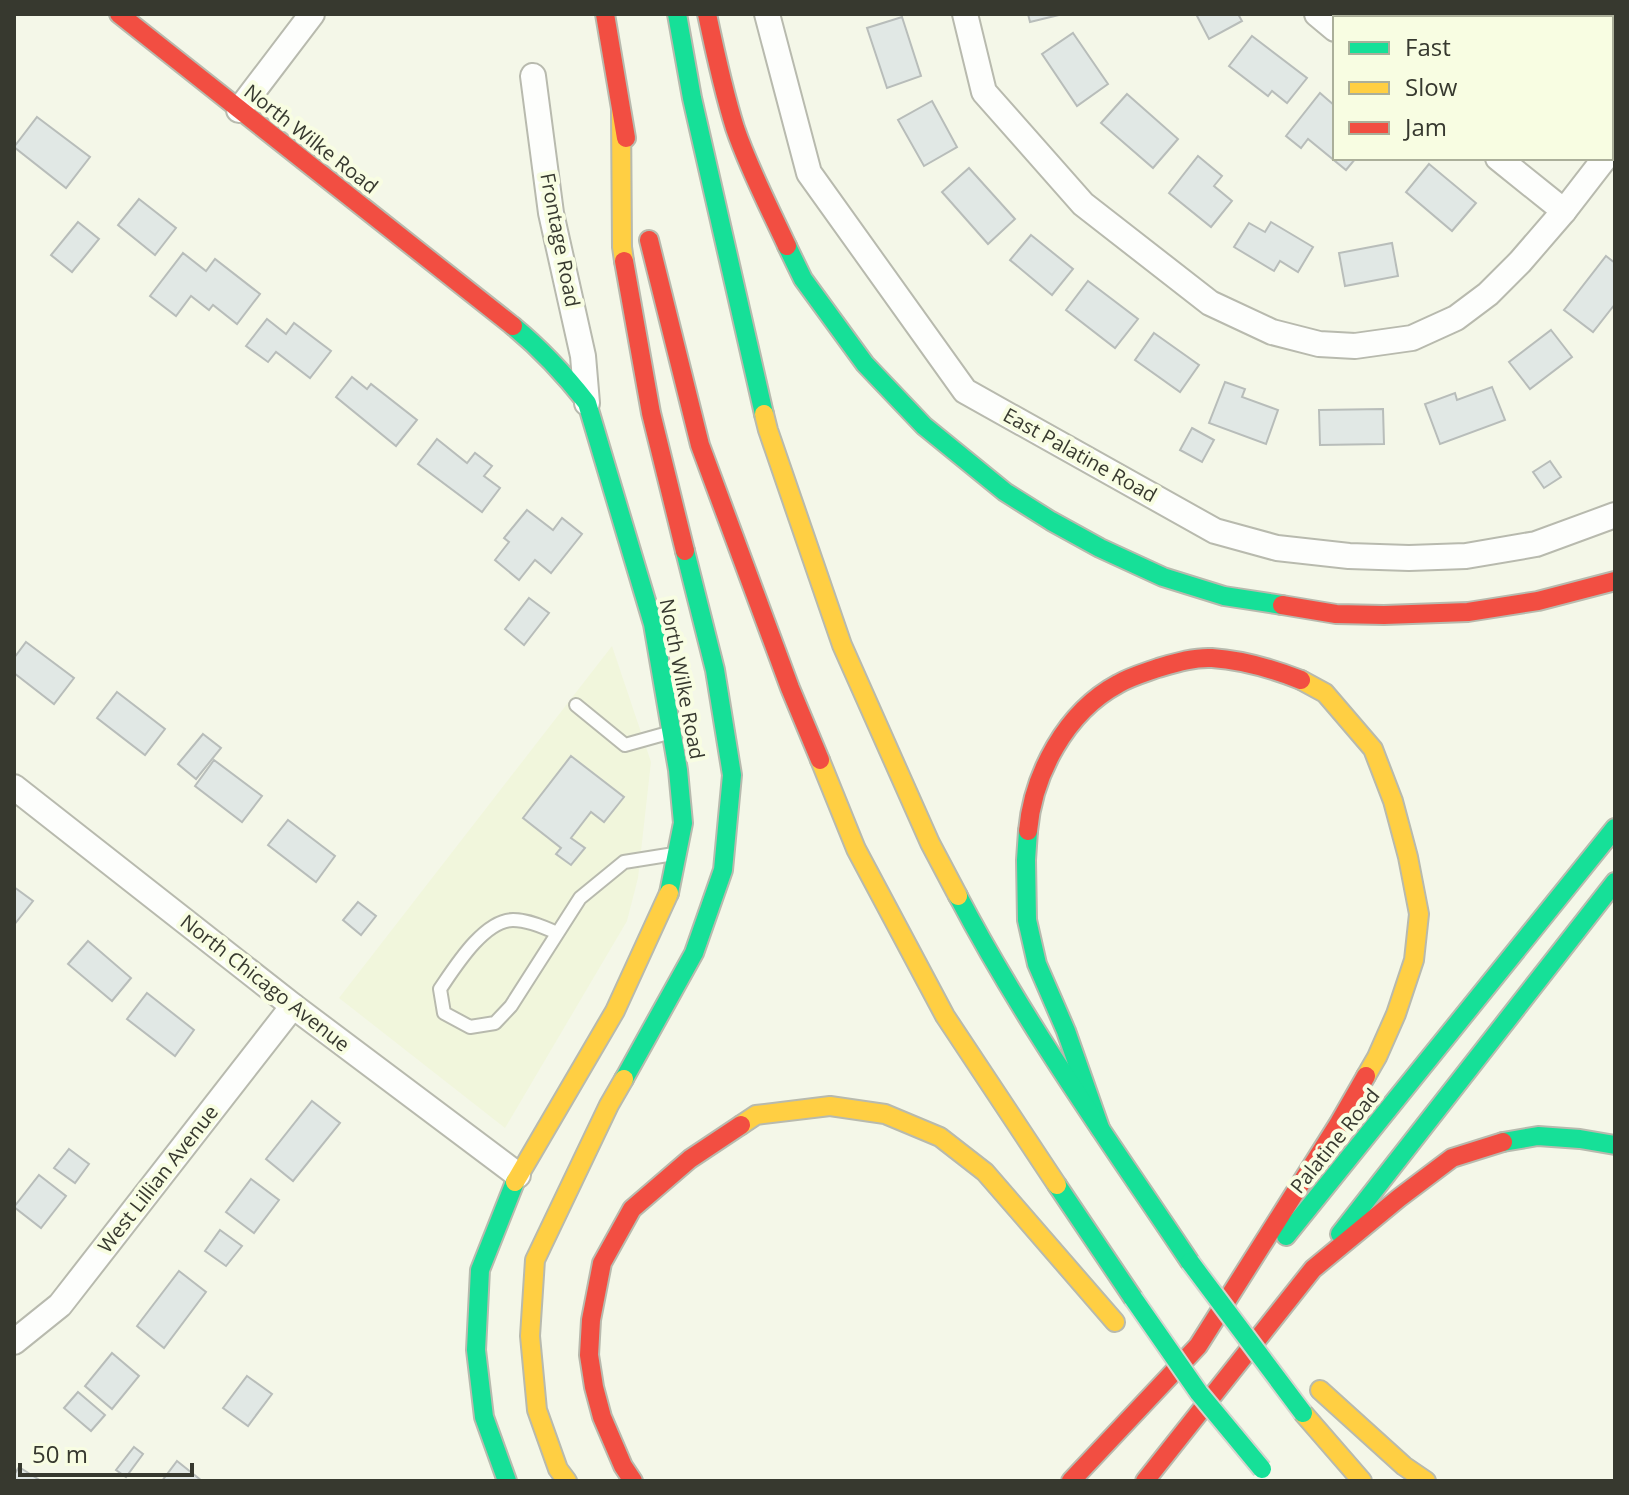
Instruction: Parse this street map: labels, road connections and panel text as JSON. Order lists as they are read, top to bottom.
{
  "streets": {
    "main road": ["North Wilke Road", "Palatine Road"],
    "street": [
      "Frontage Road",
      "East Palatine Road",
      "North Chicago Avenue",
      "West Lillian Avenue"
    ]
  },
  "crossings": [
    ["North Wilke Road", "Frontage Road"],
    ["North Wilke Road", "North Chicago Avenue"],
    ["North Chicago Avenue", "West Lillian Avenue"]
  ],
  "legend": ["Fast", "Slow", "Jam"],
  "scale_bar": "50 m"
}
